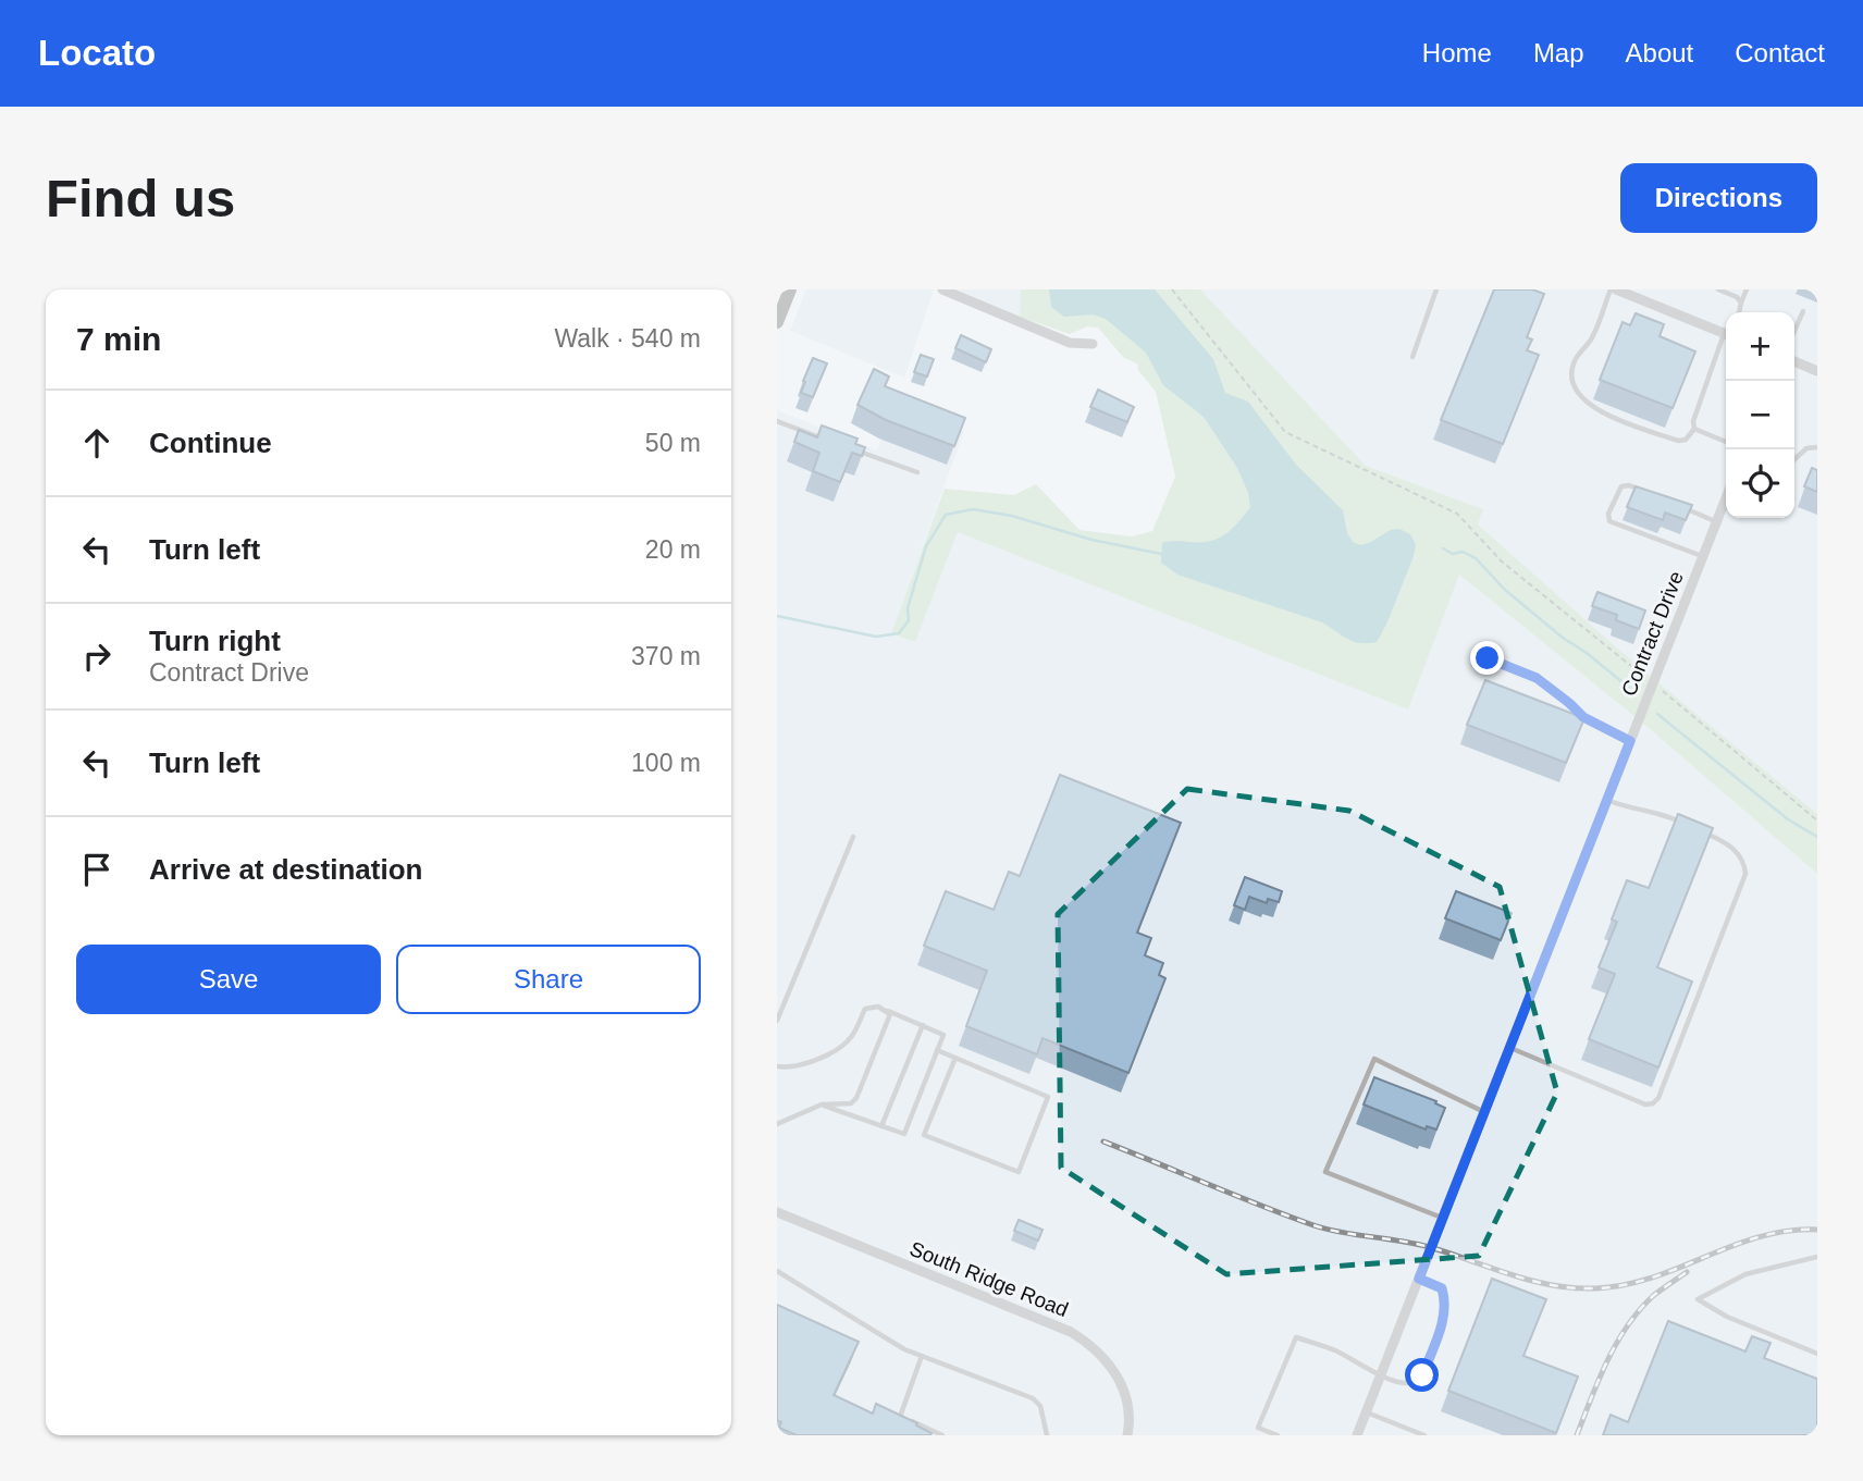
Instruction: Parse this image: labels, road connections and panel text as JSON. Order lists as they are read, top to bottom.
{
  "streets": {
    "street": ["Contract Drive", "South Ridge Road"]
  },
  "page": {
    "header": "Locato",
    "nav": [
      "Home",
      "Map",
      "About",
      "Contact"
    ],
    "buttons": [
      "Directions",
      ["Save", "Share"]
    ],
    "title": "Find us",
    "heading": ["7 min", "Walk · 540 m"],
    "map_buttons": ["+", "−"],
    "list": [
      ["Continue", "50 m"],
      ["Turn left", "20 m"],
      ["Turn right", "Contract Drive", "370 m"],
      ["Turn left", "100 m"],
      "Arrive at destination"
    ]
  }
}
